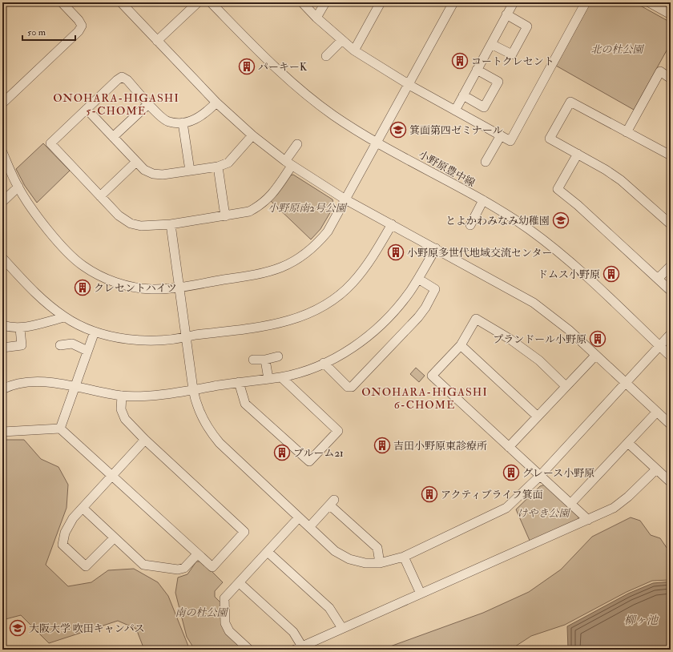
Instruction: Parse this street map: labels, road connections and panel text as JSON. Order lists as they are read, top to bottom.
{
  "streets": {
    "street": ["小野原豊中線"]
  },
  "districts": ["ONOHARA-HIGASHI 5-CHOME", "ONOHARA-HIGASHI 6-CHOME"],
  "water": ["柳ヶ池"],
  "parks": [
    "北の杜公園",
    "小野原南2号公園",
    "けやき公園",
    "南の杜公園"
  ],
  "places": {
    "building": [
      "コートクレセント",
      "パーキーK",
      "小野原多世代地域交流センター",
      "ドムス小野原",
      "クレセントハイツ",
      "プランドール小野原",
      "吉田小野原東診療所",
      "ブルーム21",
      "グレース小野原",
      "アクティブライフ箕面"
    ],
    "school or university": ["箕面第四ゼミナール", "とよかわみなみ幼稚園", "大阪大学 吹田キャンパス"]
  },
  "scale_bar": "50 m"
}
